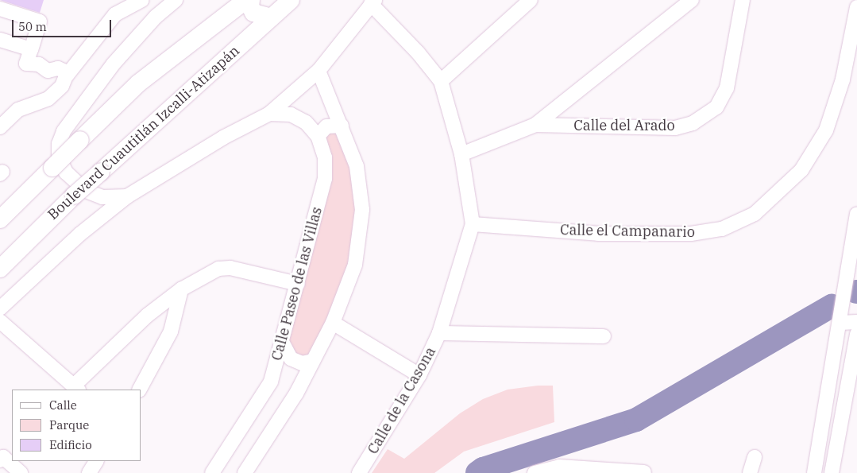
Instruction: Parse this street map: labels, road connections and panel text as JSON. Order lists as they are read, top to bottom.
{
  "streets": {
    "main road": ["Boulevard Cuautitlán Izcalli-Atizapán"],
    "street": [
      "Calle del Arado",
      "Calle el Campanario",
      "Calle Paseo de las Villas",
      "Calle de la Casona"
    ]
  },
  "crossings": [
    ["Calle del Arado", "Calle de la Casona"],
    ["Calle el Campanario", "Calle de la Casona"]
  ],
  "legend": ["Calle", "Parque", "Edificio"],
  "scale_bar": "50 m"
}
